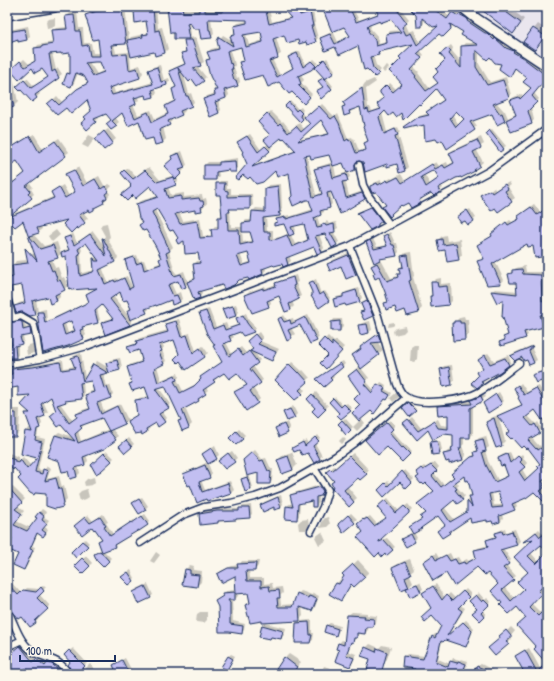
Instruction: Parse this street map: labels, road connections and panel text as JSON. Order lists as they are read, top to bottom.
{
  "scale_bar": "100 m"
}
